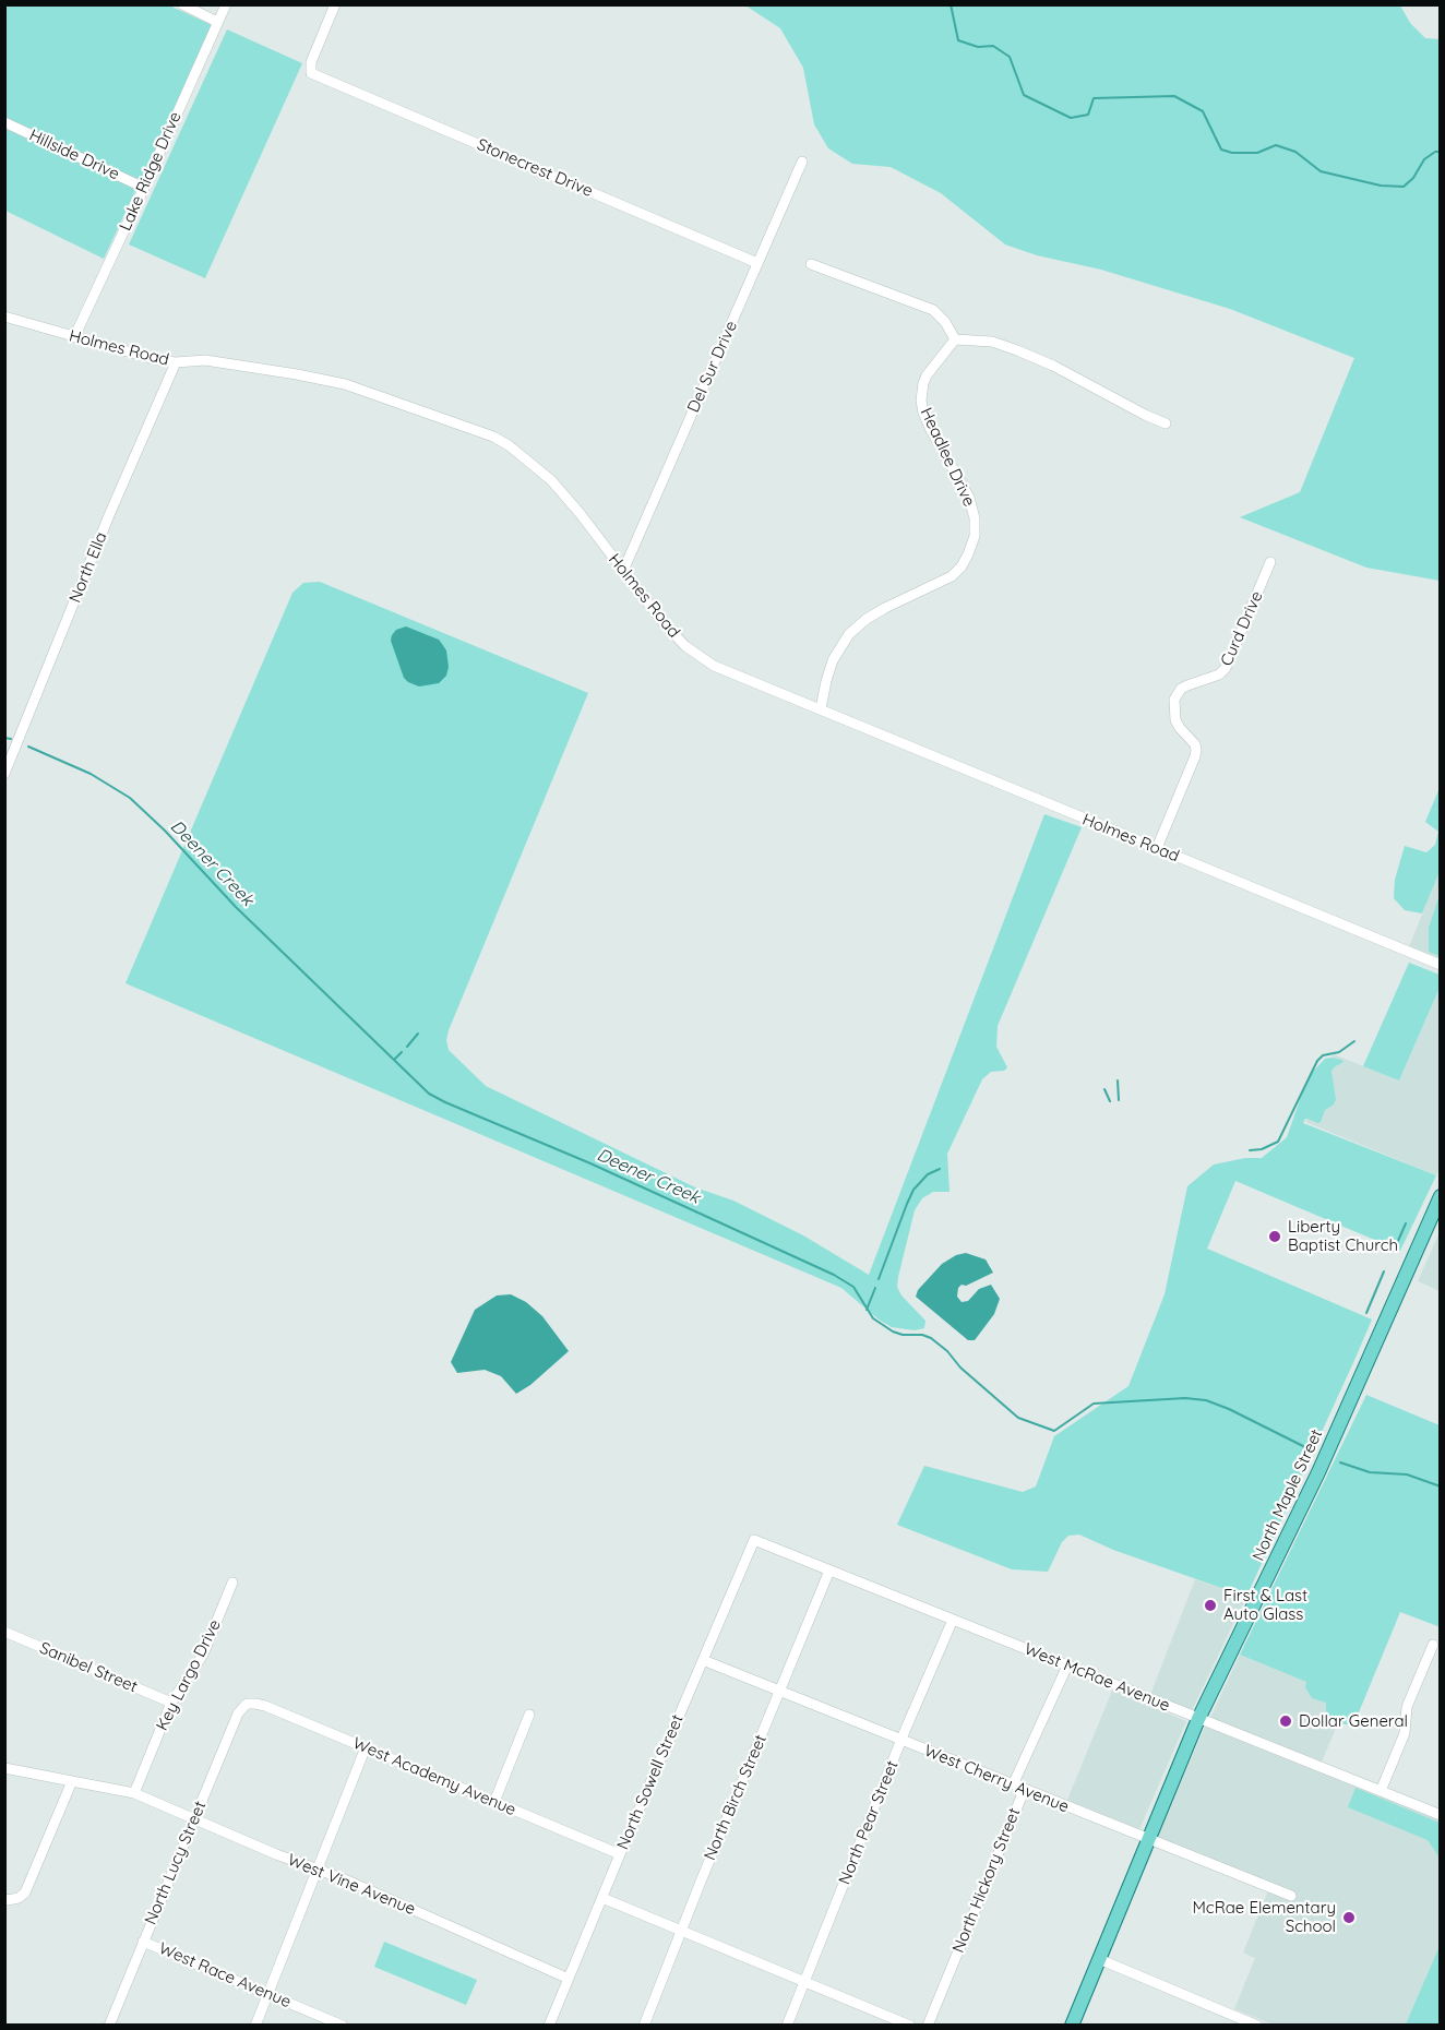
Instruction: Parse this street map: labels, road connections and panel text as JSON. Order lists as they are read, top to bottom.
{
  "streets": {
    "main road": ["North Maple Street"],
    "street": [
      "Hillside Drive",
      "Stonecrest Drive",
      "Lake Ridge Drive",
      "Holmes Road",
      "Del Sur Drive",
      "Headlee Drive",
      "North Ella",
      "Curd Drive",
      "Sanibel Street",
      "Key Largo Drive",
      "West McRae Avenue",
      "West Academy Avenue",
      "West Cherry Avenue",
      "North Sowell Street",
      "North Birch Street",
      "North Pear Street",
      "North Lucy Street",
      "North Hickory Street",
      "West Vine Avenue",
      "West Race Avenue"
    ]
  },
  "crossings": [
    ["Hillside Drive", "Lake Ridge Drive"],
    ["Stonecrest Drive", "Del Sur Drive"],
    ["Lake Ridge Drive", "Holmes Road"],
    ["Holmes Road", "Del Sur Drive"],
    ["Holmes Road", "Headlee Drive"],
    ["Holmes Road", "North Ella"],
    ["Holmes Road", "Curd Drive"],
    ["North Maple Street", "West McRae Avenue"],
    ["North Maple Street", "West Cherry Avenue"],
    ["Sanibel Street", "Key Largo Drive"],
    ["Key Largo Drive", "West Vine Avenue"],
    ["West McRae Avenue", "North Sowell Street"],
    ["West McRae Avenue", "North Birch Street"],
    ["West McRae Avenue", "North Pear Street"],
    ["West McRae Avenue", "North Hickory Street"],
    ["West Academy Avenue", "North Sowell Street"],
    ["West Academy Avenue", "North Lucy Street"],
    ["West Cherry Avenue", "North Sowell Street"],
    ["West Cherry Avenue", "North Birch Street"],
    ["West Cherry Avenue", "North Pear Street"],
    ["West Cherry Avenue", "North Hickory Street"],
    ["North Sowell Street", "West Vine Avenue"],
    ["North Lucy Street", "West Vine Avenue"],
    ["North Lucy Street", "West Race Avenue"]
  ],
  "water": ["Deener Creek"],
  "places": [
    "Liberty Baptist Church",
    "First & Last Auto Glass",
    "Dollar General",
    "McRae Elementary School"
  ]
}
